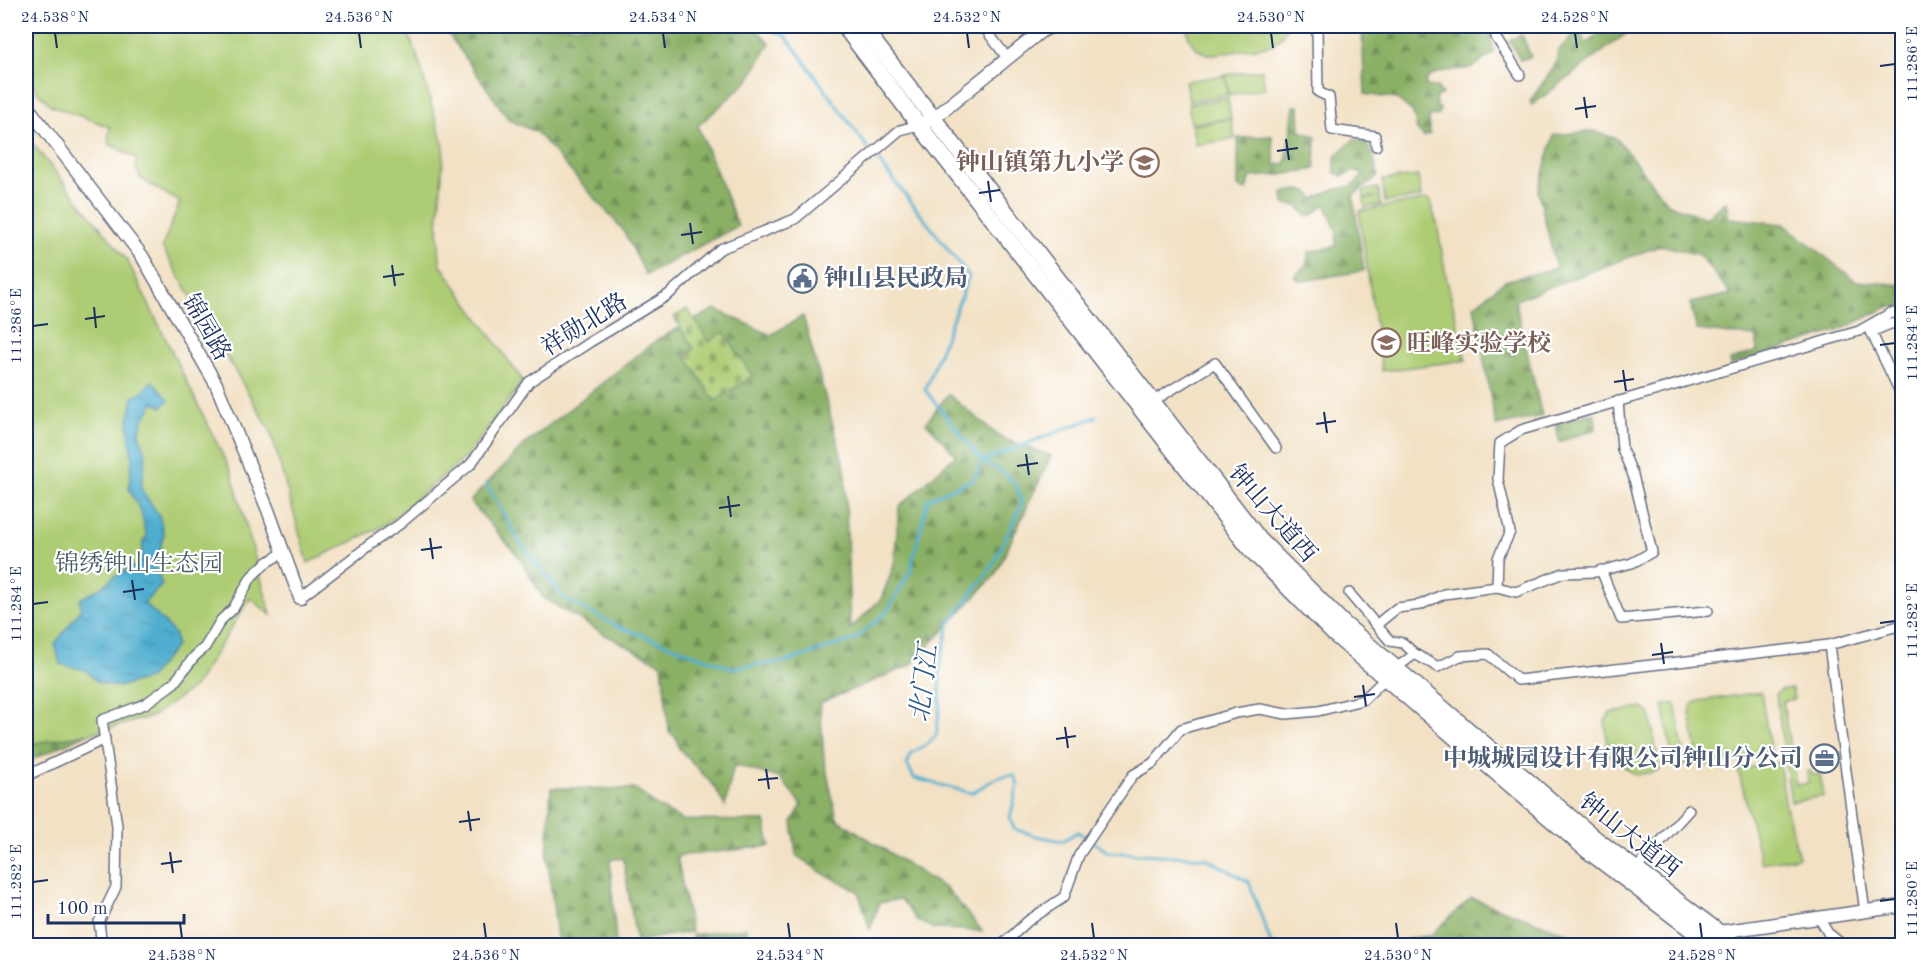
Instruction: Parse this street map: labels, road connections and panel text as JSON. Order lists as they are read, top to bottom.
{
  "streets": {
    "highway": ["钟山大道西"],
    "street": ["祥勋北路", "锦园路"]
  },
  "crossings": [
    ["祥勋北路", "锦园路"],
    ["祥勋北路", "钟山大道西"]
  ],
  "water": ["北门江"],
  "parks": ["锦绣钟山生态园"],
  "places": {
    "school or university": ["钟山镇第九小学", "旺峰实验学校"],
    "public building": ["钟山县民政局"],
    "office": ["中城城园设计有限公司钟山分公司"]
  },
  "scale_bar": "100 m",
  "coordinates": [
    "24.538°N",
    "24.536°N",
    "24.534°N",
    "24.532°N",
    "24.530°N",
    "24.528°N",
    "111.286°E",
    "111.284°E",
    "111.282°E",
    "111.280°E"
  ]
}
